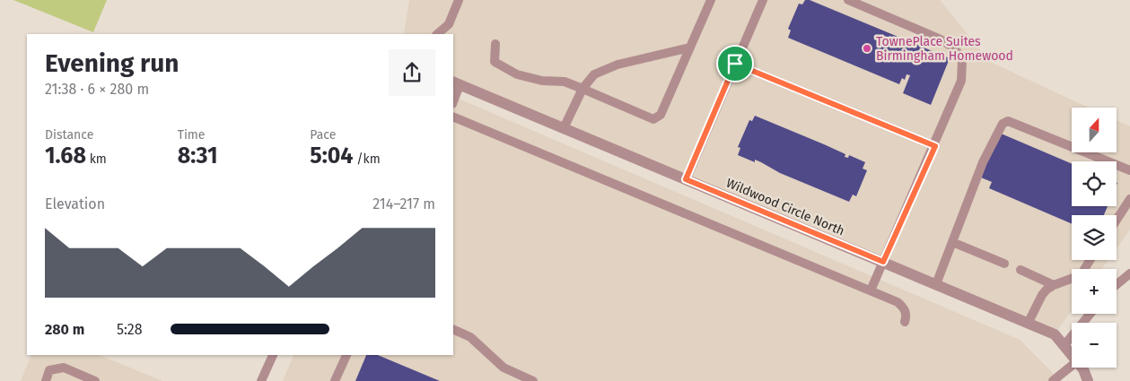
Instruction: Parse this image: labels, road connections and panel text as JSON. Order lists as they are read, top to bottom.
{
  "streets": {
    "street": ["Wildwood Circle North"]
  },
  "places": ["TownePlace Suites Birmingham Homewood"],
  "north": "top",
  "page": {
    "heading": ["Evening run", "21:38 · 6 × 280 m"],
    "map_buttons": ["+", "−"],
    "stats": [
      ["Distance", "1.68 km"],
      ["Time", "8:31"],
      ["Pace", "5:04 /km"]
    ],
    "chart": ["Elevation", "214–217 m"],
    "list": [
      {
        "name": "280 m",
        "note": "5:28"
      }
    ]
  }
}
